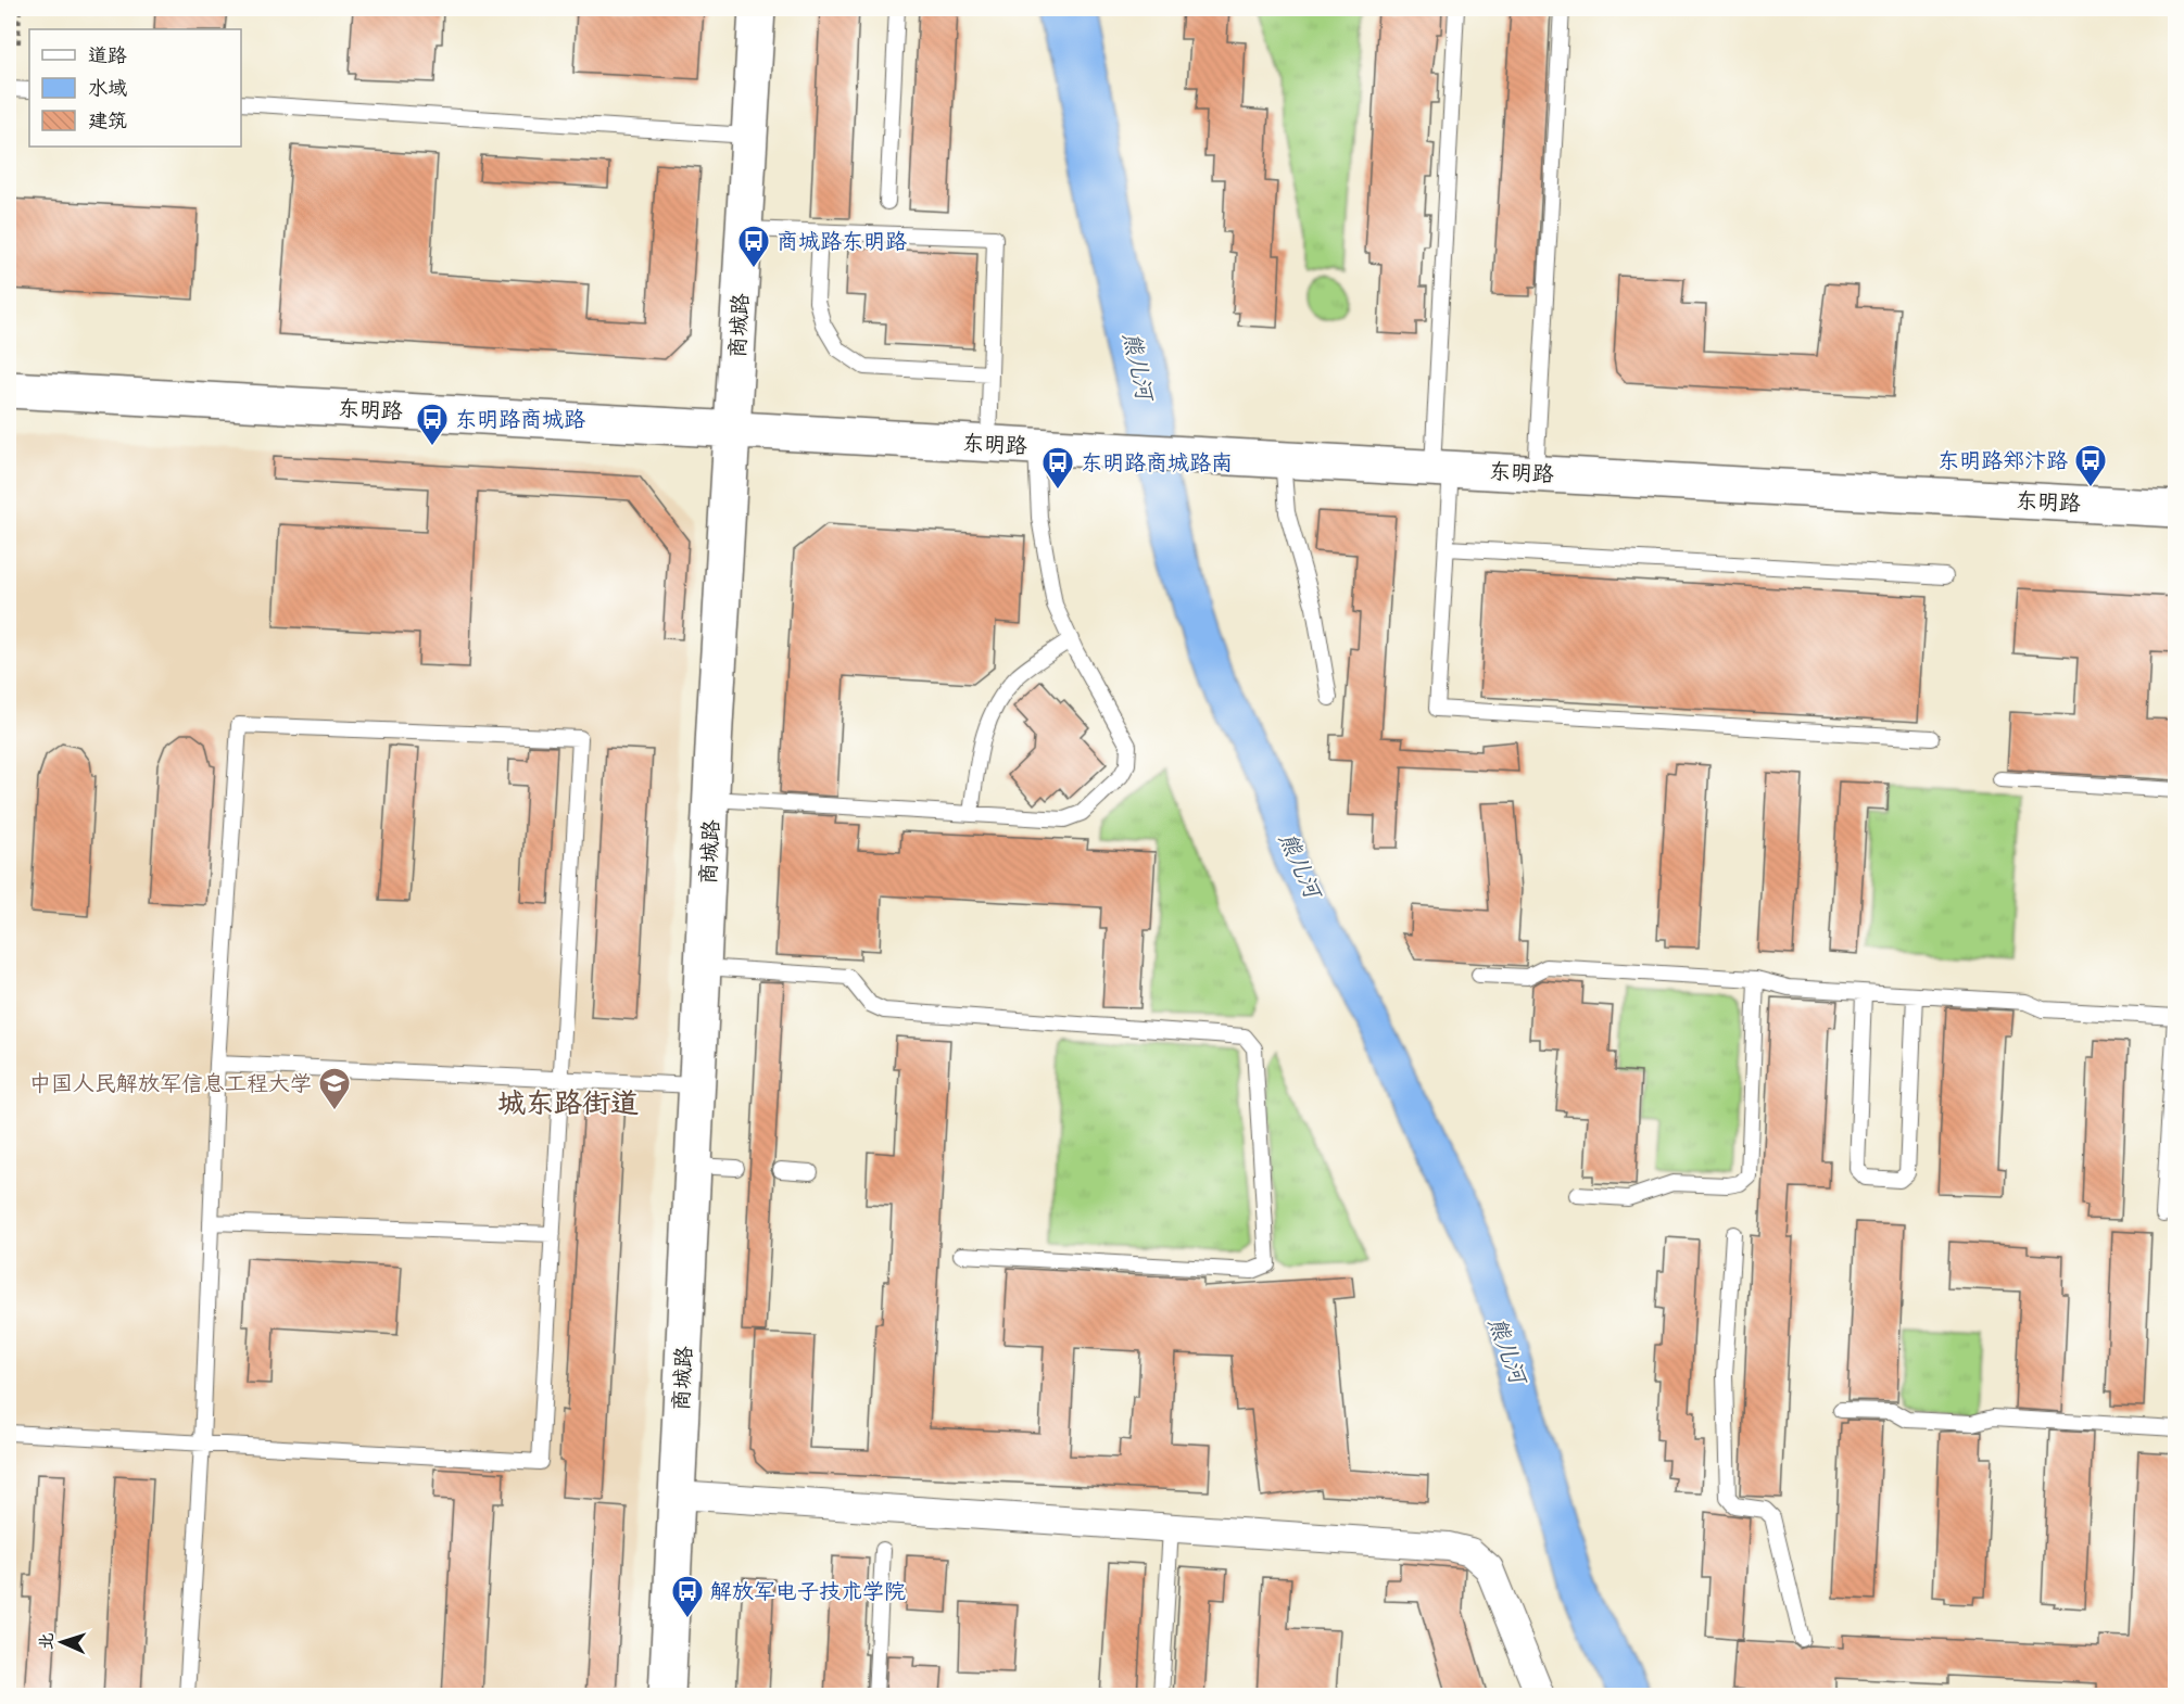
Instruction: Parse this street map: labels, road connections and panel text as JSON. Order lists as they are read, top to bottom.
{
  "streets": {
    "street": ["商城路", "东明路"]
  },
  "crossings": [
    ["商城路", "东明路"]
  ],
  "districts": ["城东路街道"],
  "water": ["熊儿河"],
  "places": {
    "bus stop": [
      "商城路东明路",
      "东明路商城路",
      "东明路郑汴路",
      "东明路商城路南",
      "解放军电子技术学院"
    ],
    "school or university": ["中国人民解放军信息工程大学"]
  },
  "legend": ["道路", "水域", "建筑"],
  "north": "left"
}
